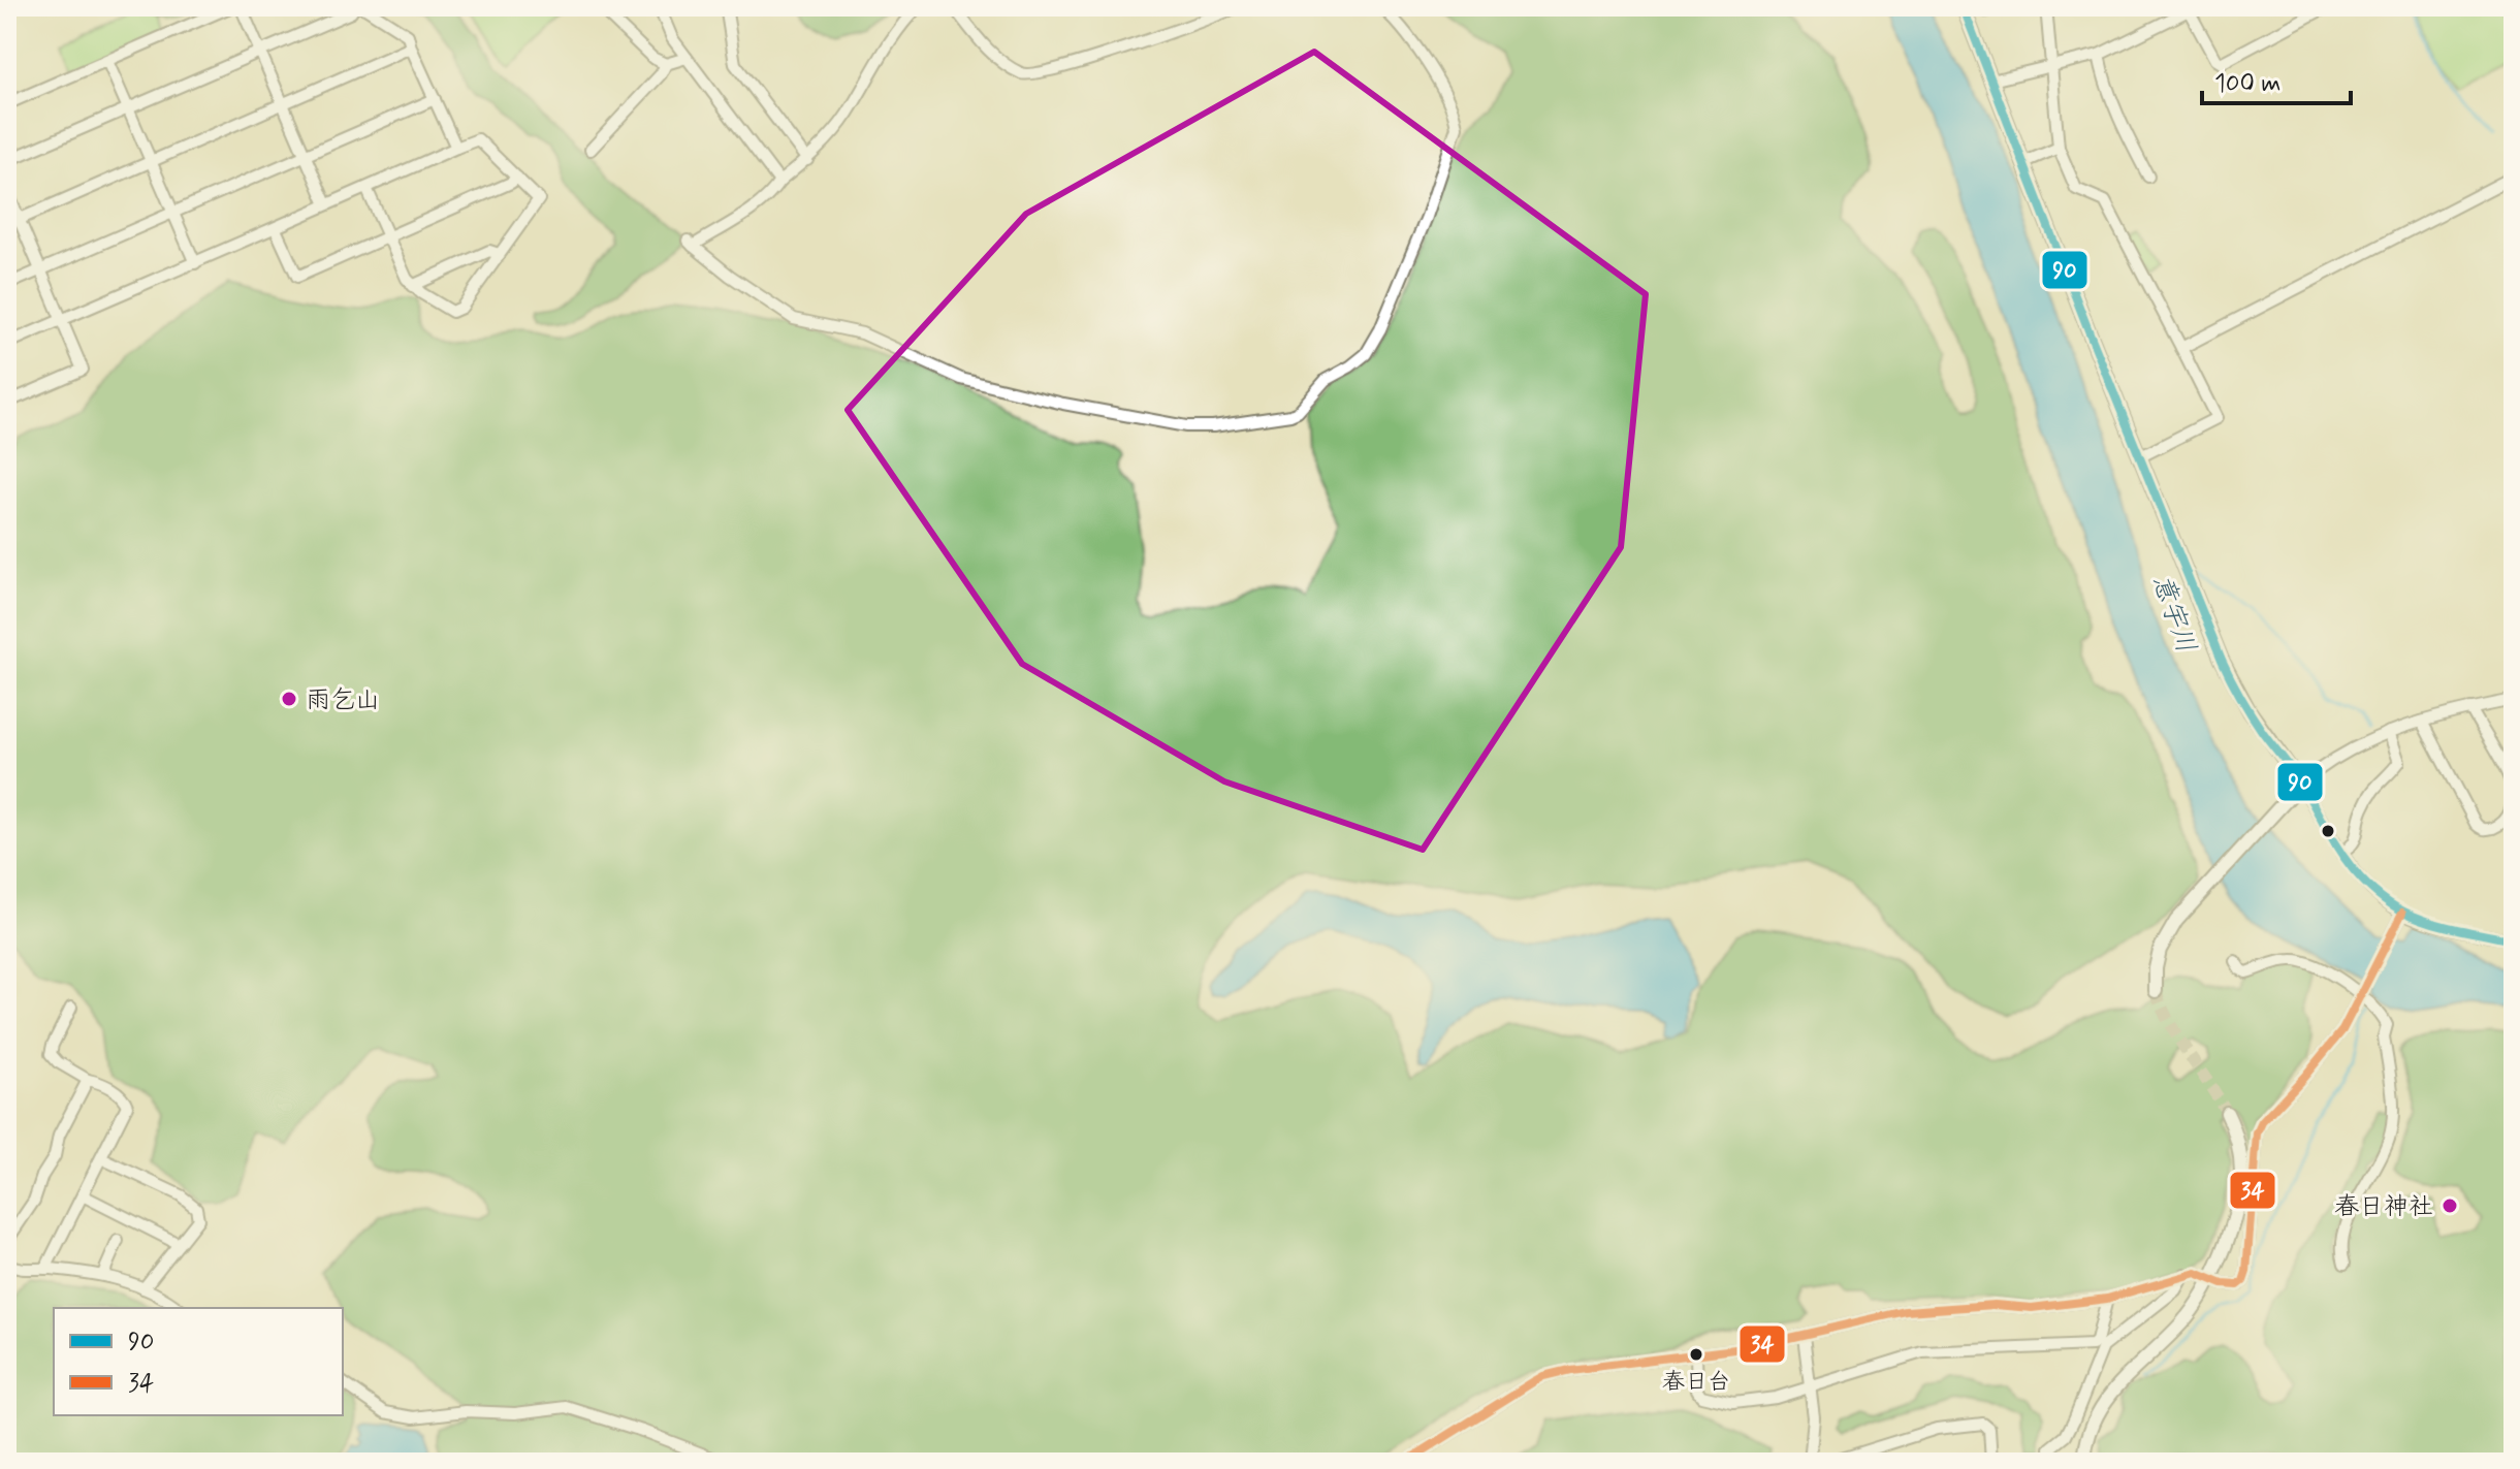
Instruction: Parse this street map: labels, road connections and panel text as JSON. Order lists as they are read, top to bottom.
{
  "water": ["意宇川"],
  "places": ["雨乞山", "春日神社", "春日台"],
  "lines": ["transit line 90", "transit line 34"],
  "legend": ["90", "34"],
  "scale_bar": "100 m"
}
